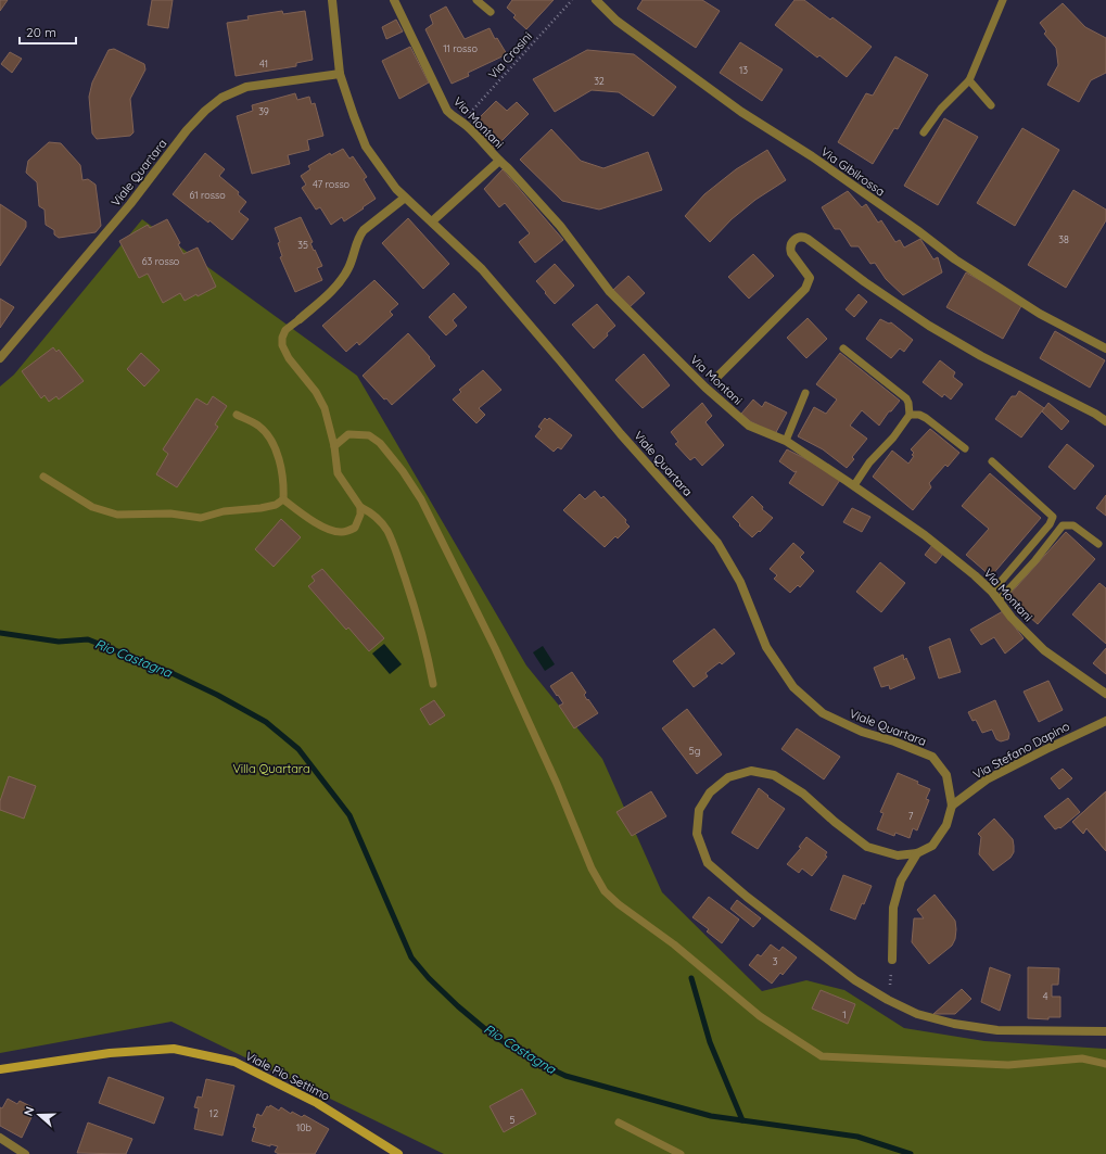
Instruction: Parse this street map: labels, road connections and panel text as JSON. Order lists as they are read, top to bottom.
{
  "streets": {
    "street": [
      "Via Montani",
      "Via Gibilrossa",
      "Viale Quartara",
      "Via Stefano Dapino",
      "Viale Pio Settimo"
    ],
    "path": ["Via Crosini"]
  },
  "crossings": [
    ["Via Crosini", "Via Montani"],
    ["Viale Quartara", "Via Stefano Dapino"]
  ],
  "water": ["Rio Castagna"],
  "parks": ["Villa Quartara"],
  "house_numbers": [
    "11 rosso",
    "41",
    "13",
    "32",
    "39",
    "47 rosso",
    "61 rosso",
    "38",
    "35",
    "63 rosso",
    "5g",
    "7",
    "3",
    "4",
    "1",
    "12",
    "5",
    "10b"
  ],
  "scale_bar": "20 m",
  "north": "left"
}
